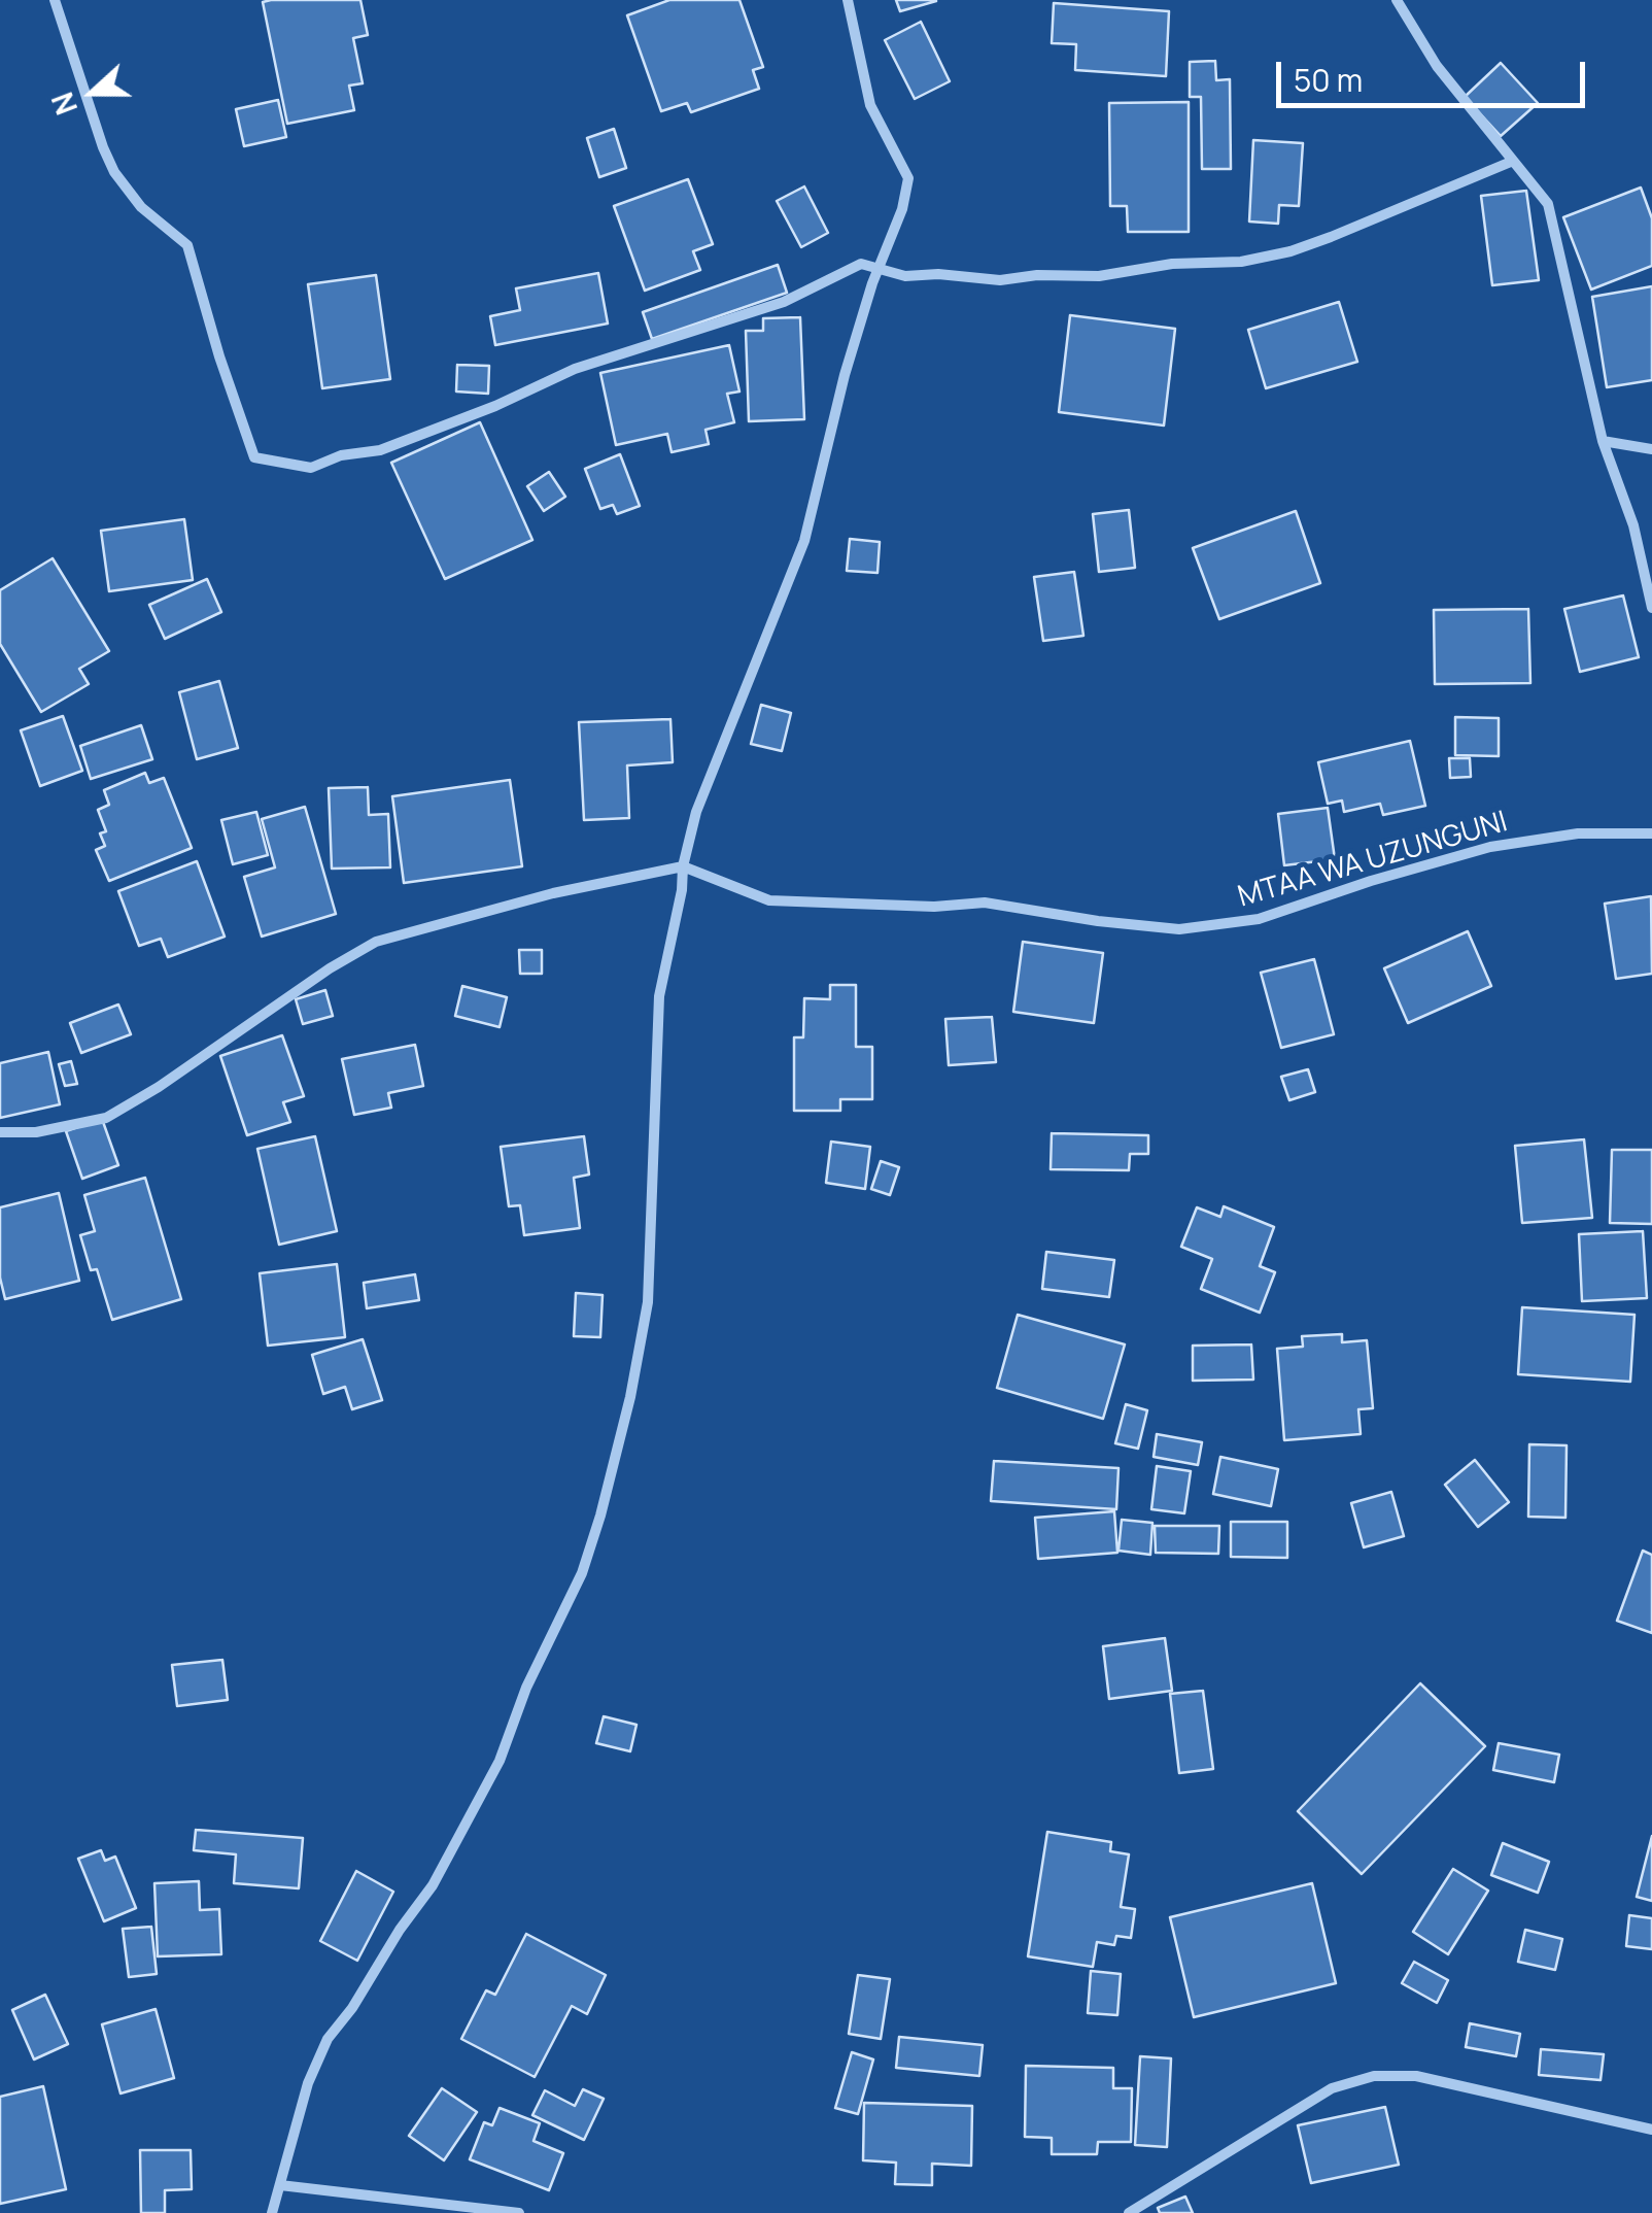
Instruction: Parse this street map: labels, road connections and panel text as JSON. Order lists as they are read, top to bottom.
{
  "streets": {
    "street": ["MTAA WA UZUNGUNI"]
  },
  "scale_bar": "50 m",
  "north": "left"
}
